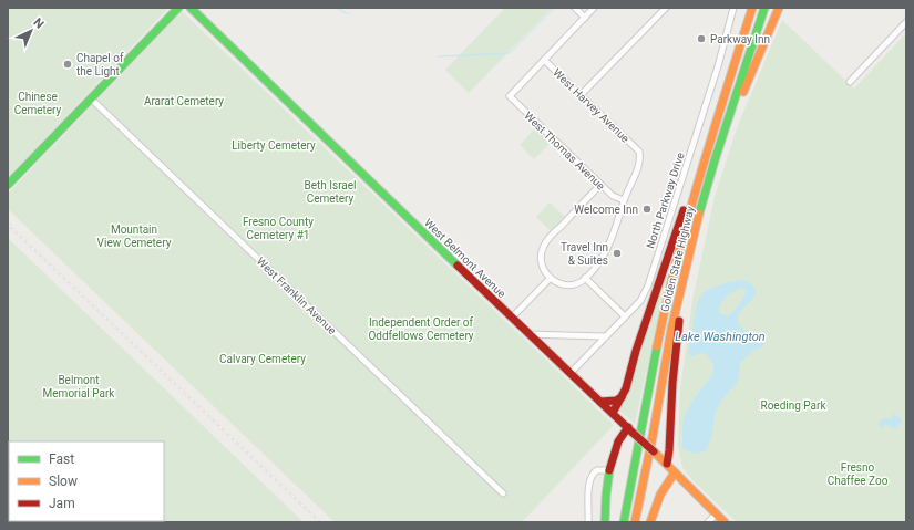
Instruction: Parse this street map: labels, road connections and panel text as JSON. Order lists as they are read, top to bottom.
{
  "streets": {
    "main road": ["West Belmont Avenue", "Golden State Highway"],
    "street": [
      "West Harvey Avenue",
      "West Thomas Avenue",
      "North Parkway Drive",
      "West Franklin Avenue"
    ]
  },
  "crossings": [
    ["West Harvey Avenue", "West Thomas Avenue"],
    ["North Parkway Drive", "West Belmont Avenue"]
  ],
  "water": ["Lake Washington"],
  "parks": [
    "Chinese Cemetery",
    "Ararat Cemetery",
    "Liberty Cemetery",
    "Beth Israel Cemetery",
    "Fresno County Cemetery #1",
    "Mountain View Cemetery",
    "Independent Order of Oddfellows Cemetery",
    "Calvary Cemetery",
    "Belmont Memorial Park",
    "Roeding Park",
    "Fresno Chaffee Zoo"
  ],
  "places": [
    "Parkway Inn",
    "Chapel of the Light",
    "Welcome Inn",
    "Travel Inn & Suites"
  ],
  "legend": ["Fast", "Slow", "Jam"],
  "north": "top right"
}
